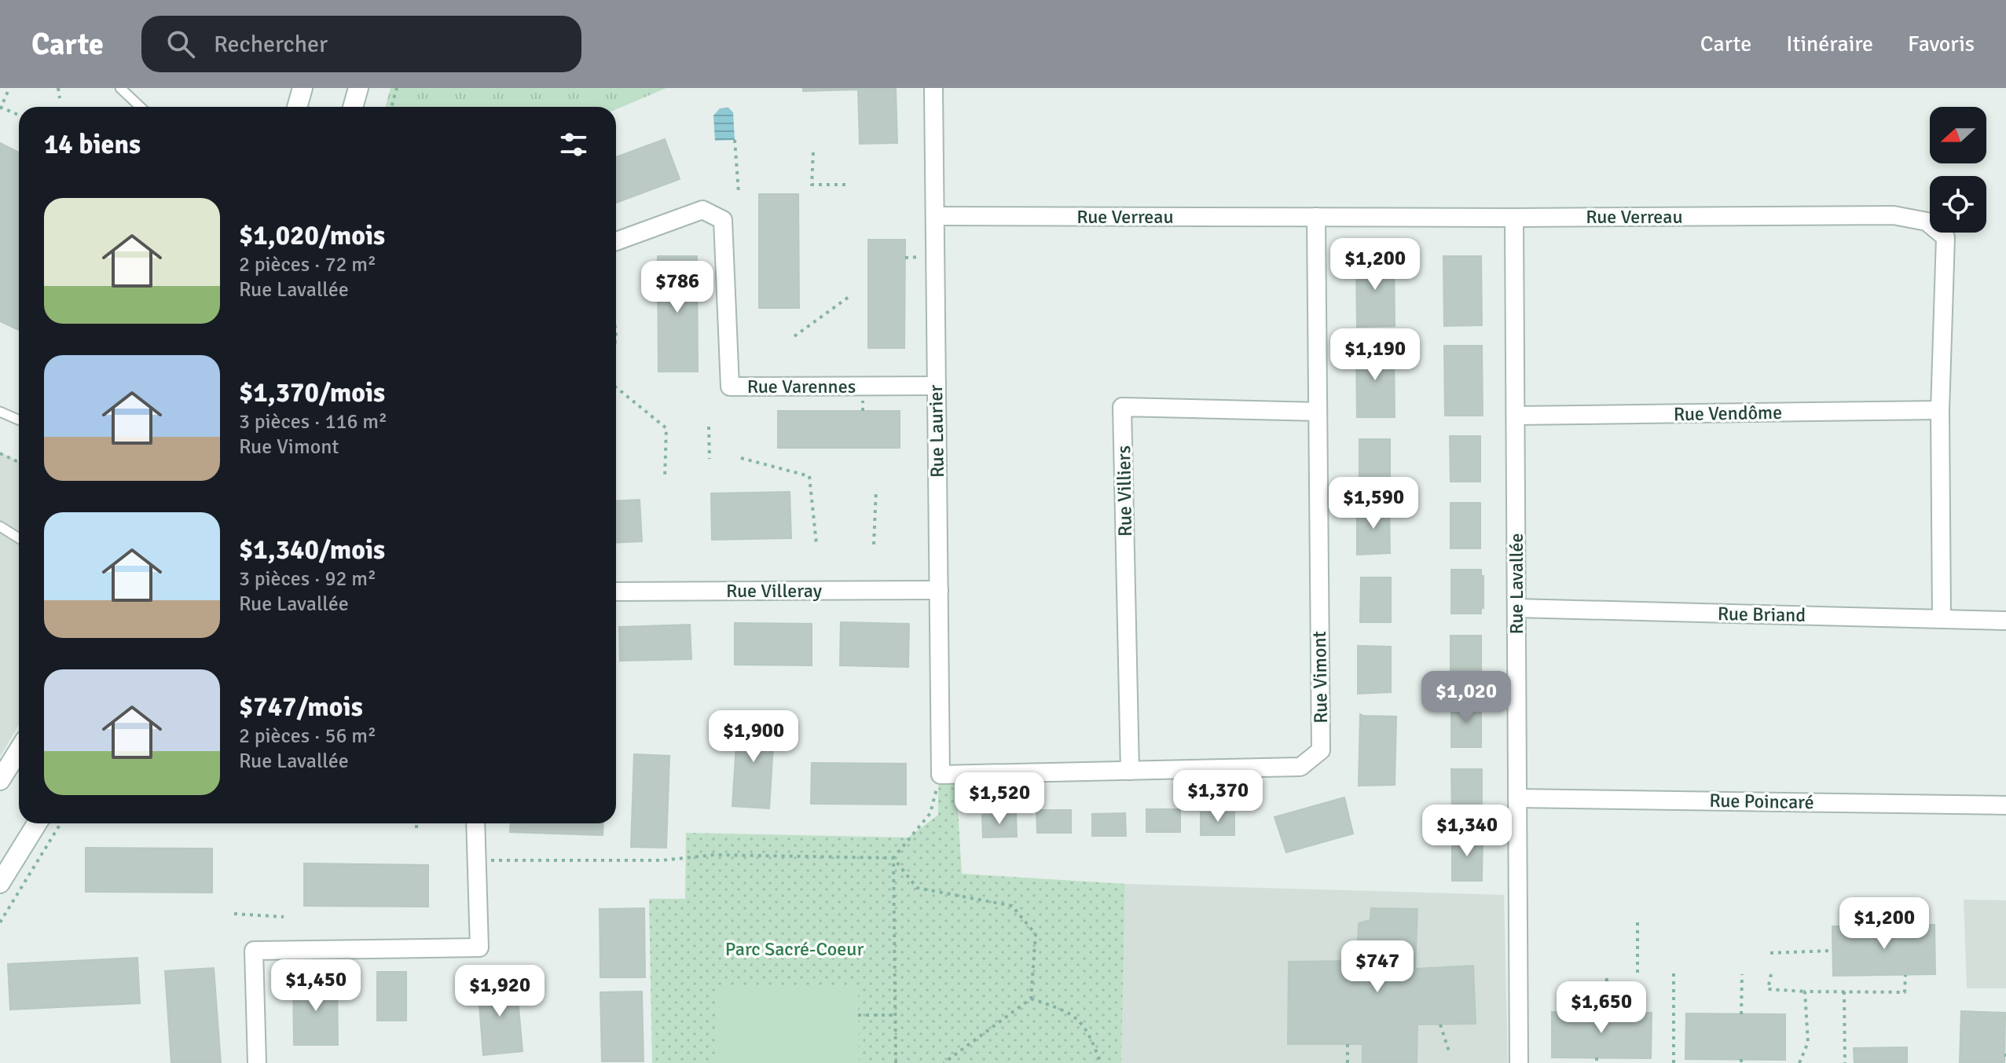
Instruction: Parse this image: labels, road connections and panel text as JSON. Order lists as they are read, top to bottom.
{
  "streets": {
    "street": [
      "Rue Verreau",
      "Rue Varennes",
      "Rue Vendôme",
      "Rue Laurier",
      "Rue Villiers",
      "Rue Lavallée",
      "Rue Villeray",
      "Rue Briand",
      "Rue Vimont",
      "Rue Poincaré"
    ]
  },
  "crossings": [
    ["Rue Verreau", "Rue Vendôme"],
    ["Rue Verreau", "Rue Laurier"],
    ["Rue Verreau", "Rue Lavallée"],
    ["Rue Verreau", "Rue Briand"],
    ["Rue Verreau", "Rue Vimont"],
    ["Rue Varennes", "Rue Laurier"],
    ["Rue Vendôme", "Rue Lavallée"],
    ["Rue Laurier", "Rue Villeray"],
    ["Rue Laurier", "Rue Vimont"],
    ["Rue Villiers", "Rue Vimont"],
    ["Rue Lavallée", "Rue Briand"],
    ["Rue Lavallée", "Rue Poincaré"]
  ],
  "parks": ["Parc Sacré-Coeur"],
  "north": "left",
  "page": {
    "header": "Carte",
    "search": "Rechercher",
    "nav": ["Carte", "Itinéraire", "Favoris"],
    "heading": "14 biens",
    "list": [
      {
        "name": "$1,020/mois",
        "note": "2 pièces · 72 m² · Rue Lavallée"
      },
      {
        "name": "$1,370/mois",
        "note": "3 pièces · 116 m² · Rue Vimont"
      },
      {
        "name": "$1,340/mois",
        "note": "3 pièces · 92 m² · Rue Lavallée"
      },
      {
        "name": "$747/mois",
        "note": "2 pièces · 56 m² · Rue Lavallée"
      }
    ],
    "price": [
      "$1,200",
      "$786",
      "$1,190",
      "$1,590",
      "$1,020",
      "$1,900",
      "$1,370",
      "$1,520",
      "$1,340",
      "$1,200",
      "$747",
      "$1,450",
      "$1,920",
      "$1,650"
    ]
  }
}
